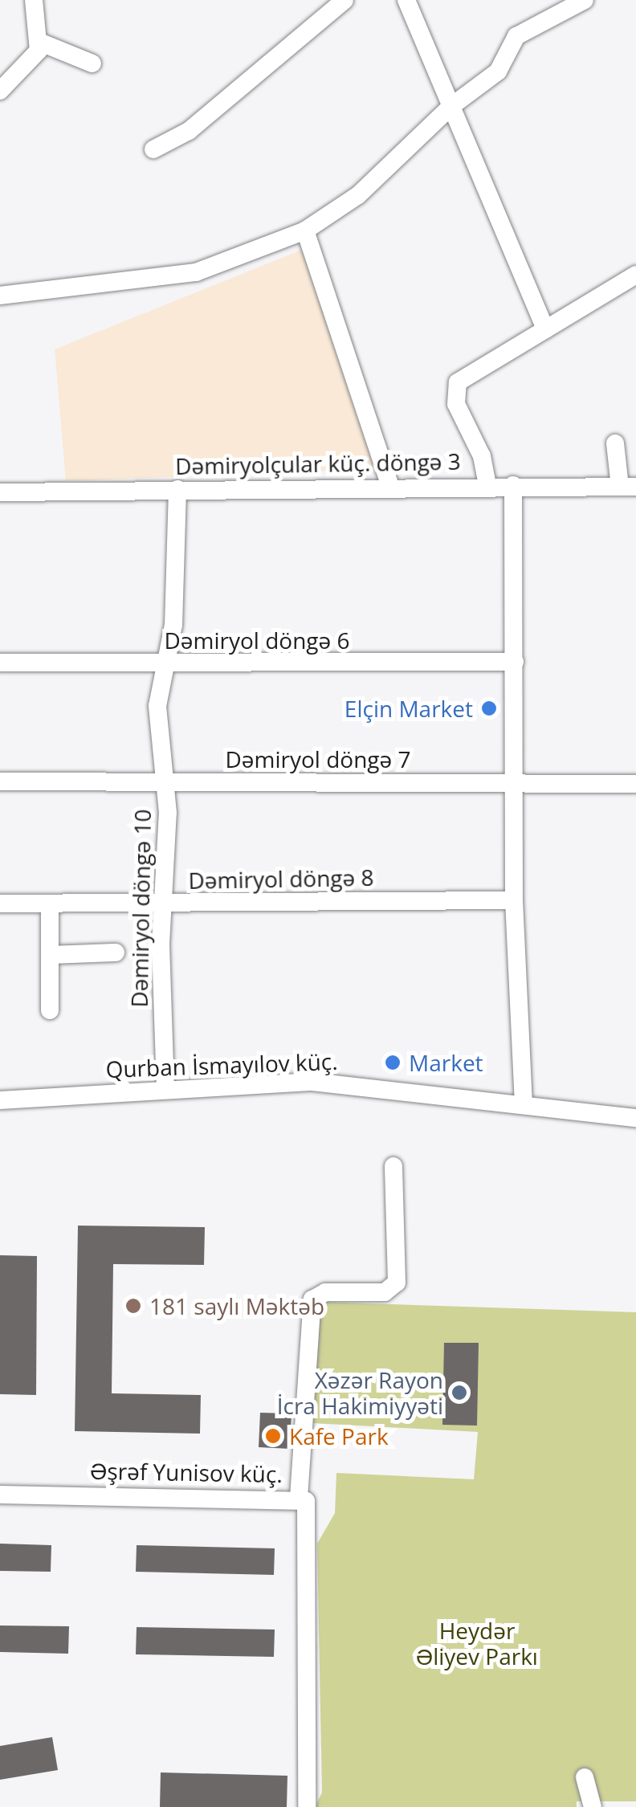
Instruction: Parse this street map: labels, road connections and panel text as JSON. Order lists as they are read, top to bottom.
{
  "streets": {
    "street": [
      "Dəmiryolçular küç. döngə 3",
      "Dəmiryol döngə 6",
      "Dəmiryol döngə 7",
      "Dəmiryol döngə 8",
      "Dəmiryol döngə 10",
      "Qurban İsmayılov küç.",
      "Əşrəf Yunisov küç."
    ]
  },
  "crossings": [
    ["Dəmiryolçular küç. döngə 3", "Dəmiryol döngə 10"],
    ["Dəmiryol döngə 6", "Dəmiryol döngə 10"],
    ["Dəmiryol döngə 7", "Dəmiryol döngə 10"],
    ["Dəmiryol döngə 8", "Dəmiryol döngə 10"],
    ["Dəmiryol döngə 10", "Qurban İsmayılov küç."]
  ],
  "parks": ["Heydər Əliyev Parkı"],
  "places": [
    "Elçin Market",
    "Market",
    "181 saylı Məktəb",
    "Xəzər Rayon İcra Hakimiyyəti",
    "Kafe Park"
  ]
}
